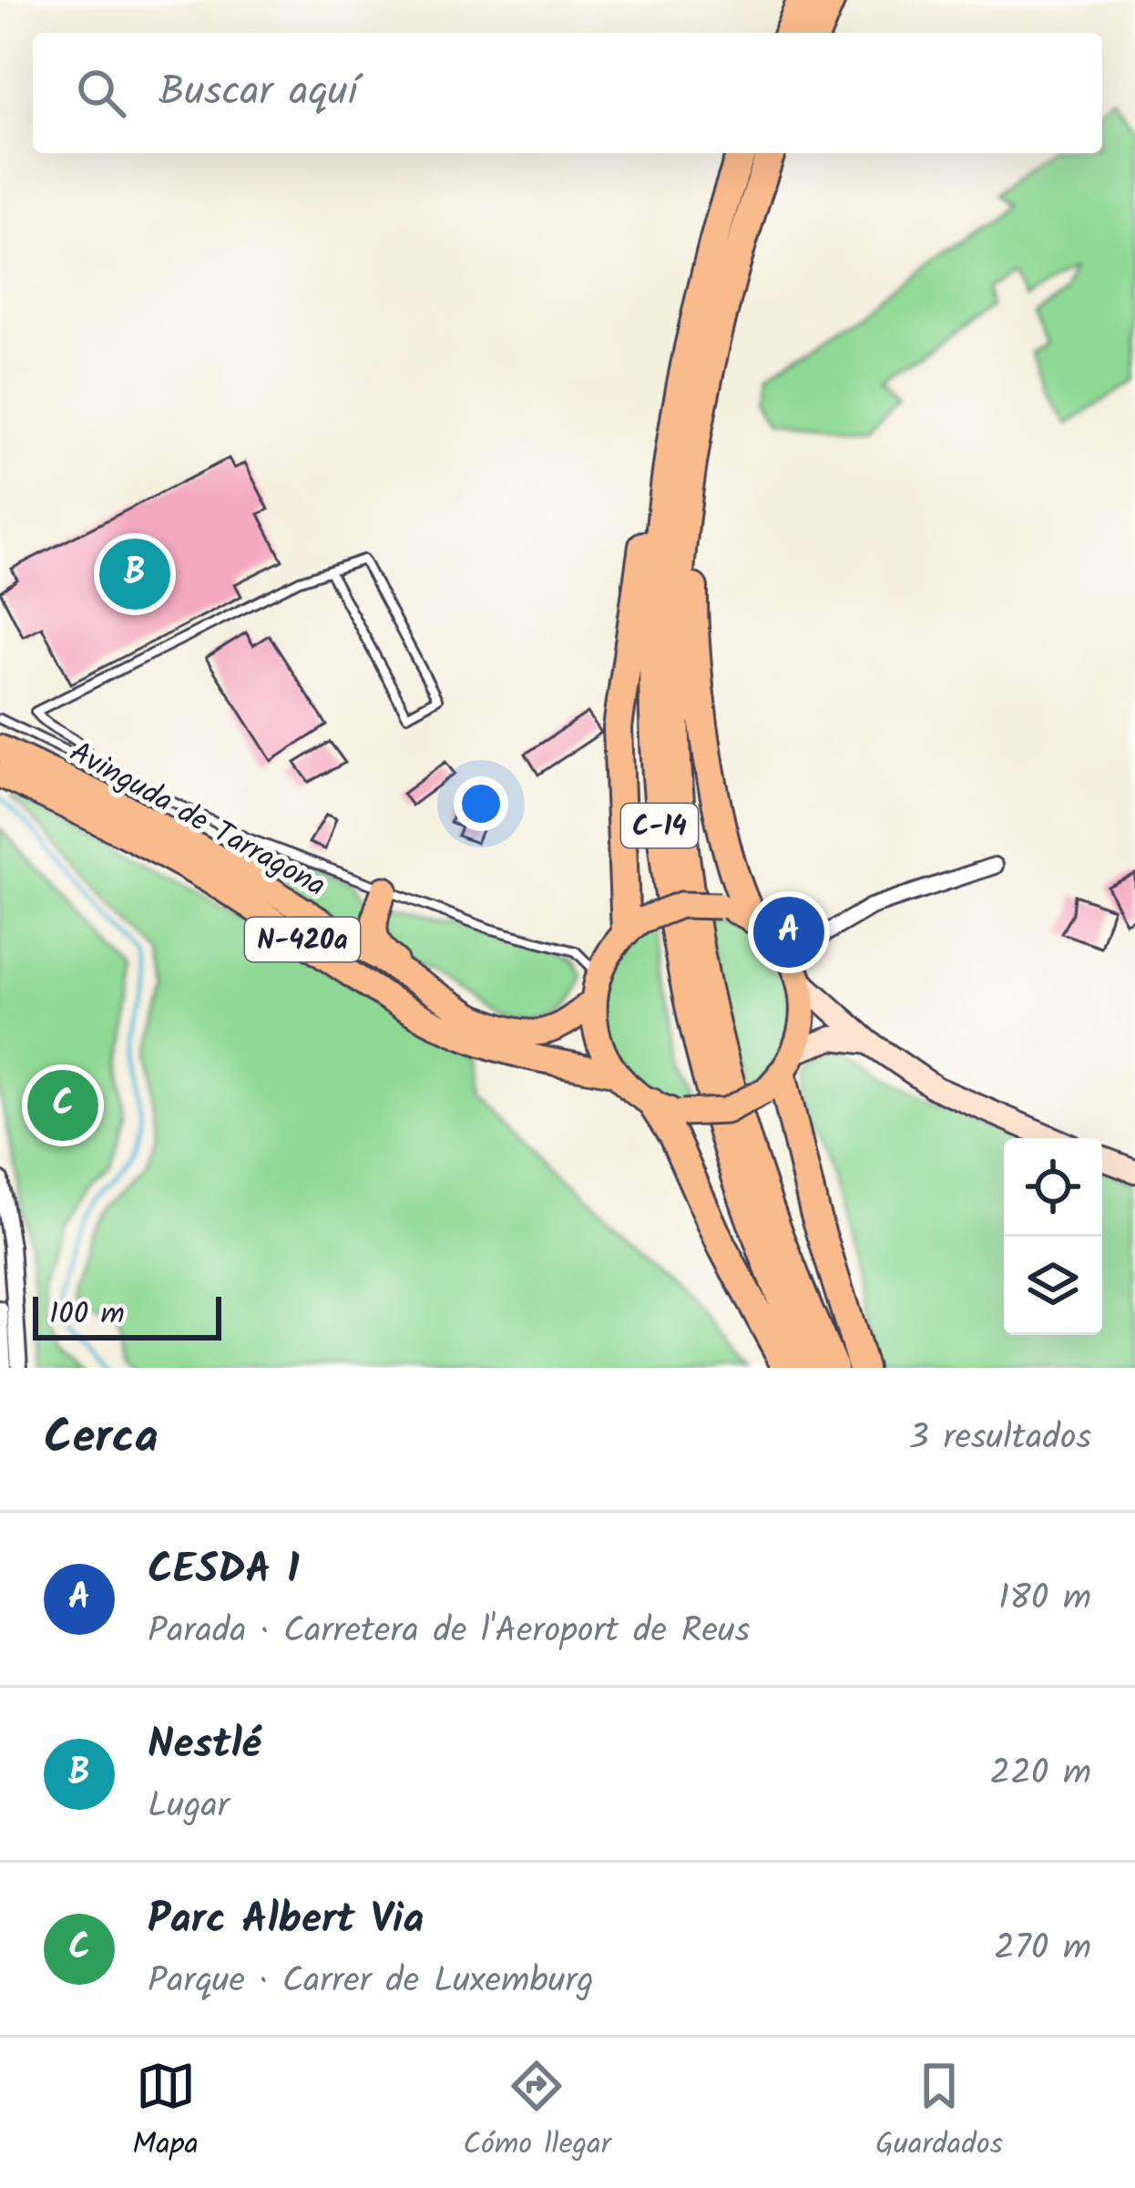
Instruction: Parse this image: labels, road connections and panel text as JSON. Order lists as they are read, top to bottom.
{
  "streets": {
    "highway": ["C-14"],
    "main road": ["Avinguda de Tarragona", "N-420a"]
  },
  "crossings": [
    ["Avinguda de Tarragona", "N-420a"]
  ],
  "scale_bar": "100 m",
  "page": {
    "search": "Buscar aquí",
    "pins": ["B", "A", "C"],
    "scale": "100 m",
    "heading": ["Cerca", "3 resultados"],
    "list": [
      {
        "mark": "A",
        "name": "CESDA 1",
        "note": "Parada · Carretera de l'Aeroport de Reus",
        "value": "180 m"
      },
      {
        "mark": "B",
        "name": "Nestlé",
        "note": "Lugar",
        "value": "220 m"
      },
      {
        "mark": "C",
        "name": "Parc Albert Via",
        "note": "Parque · Carrer de Luxemburg",
        "value": "270 m"
      }
    ],
    "nav": ["Mapa", "Cómo llegar", "Guardados"]
  }
}
